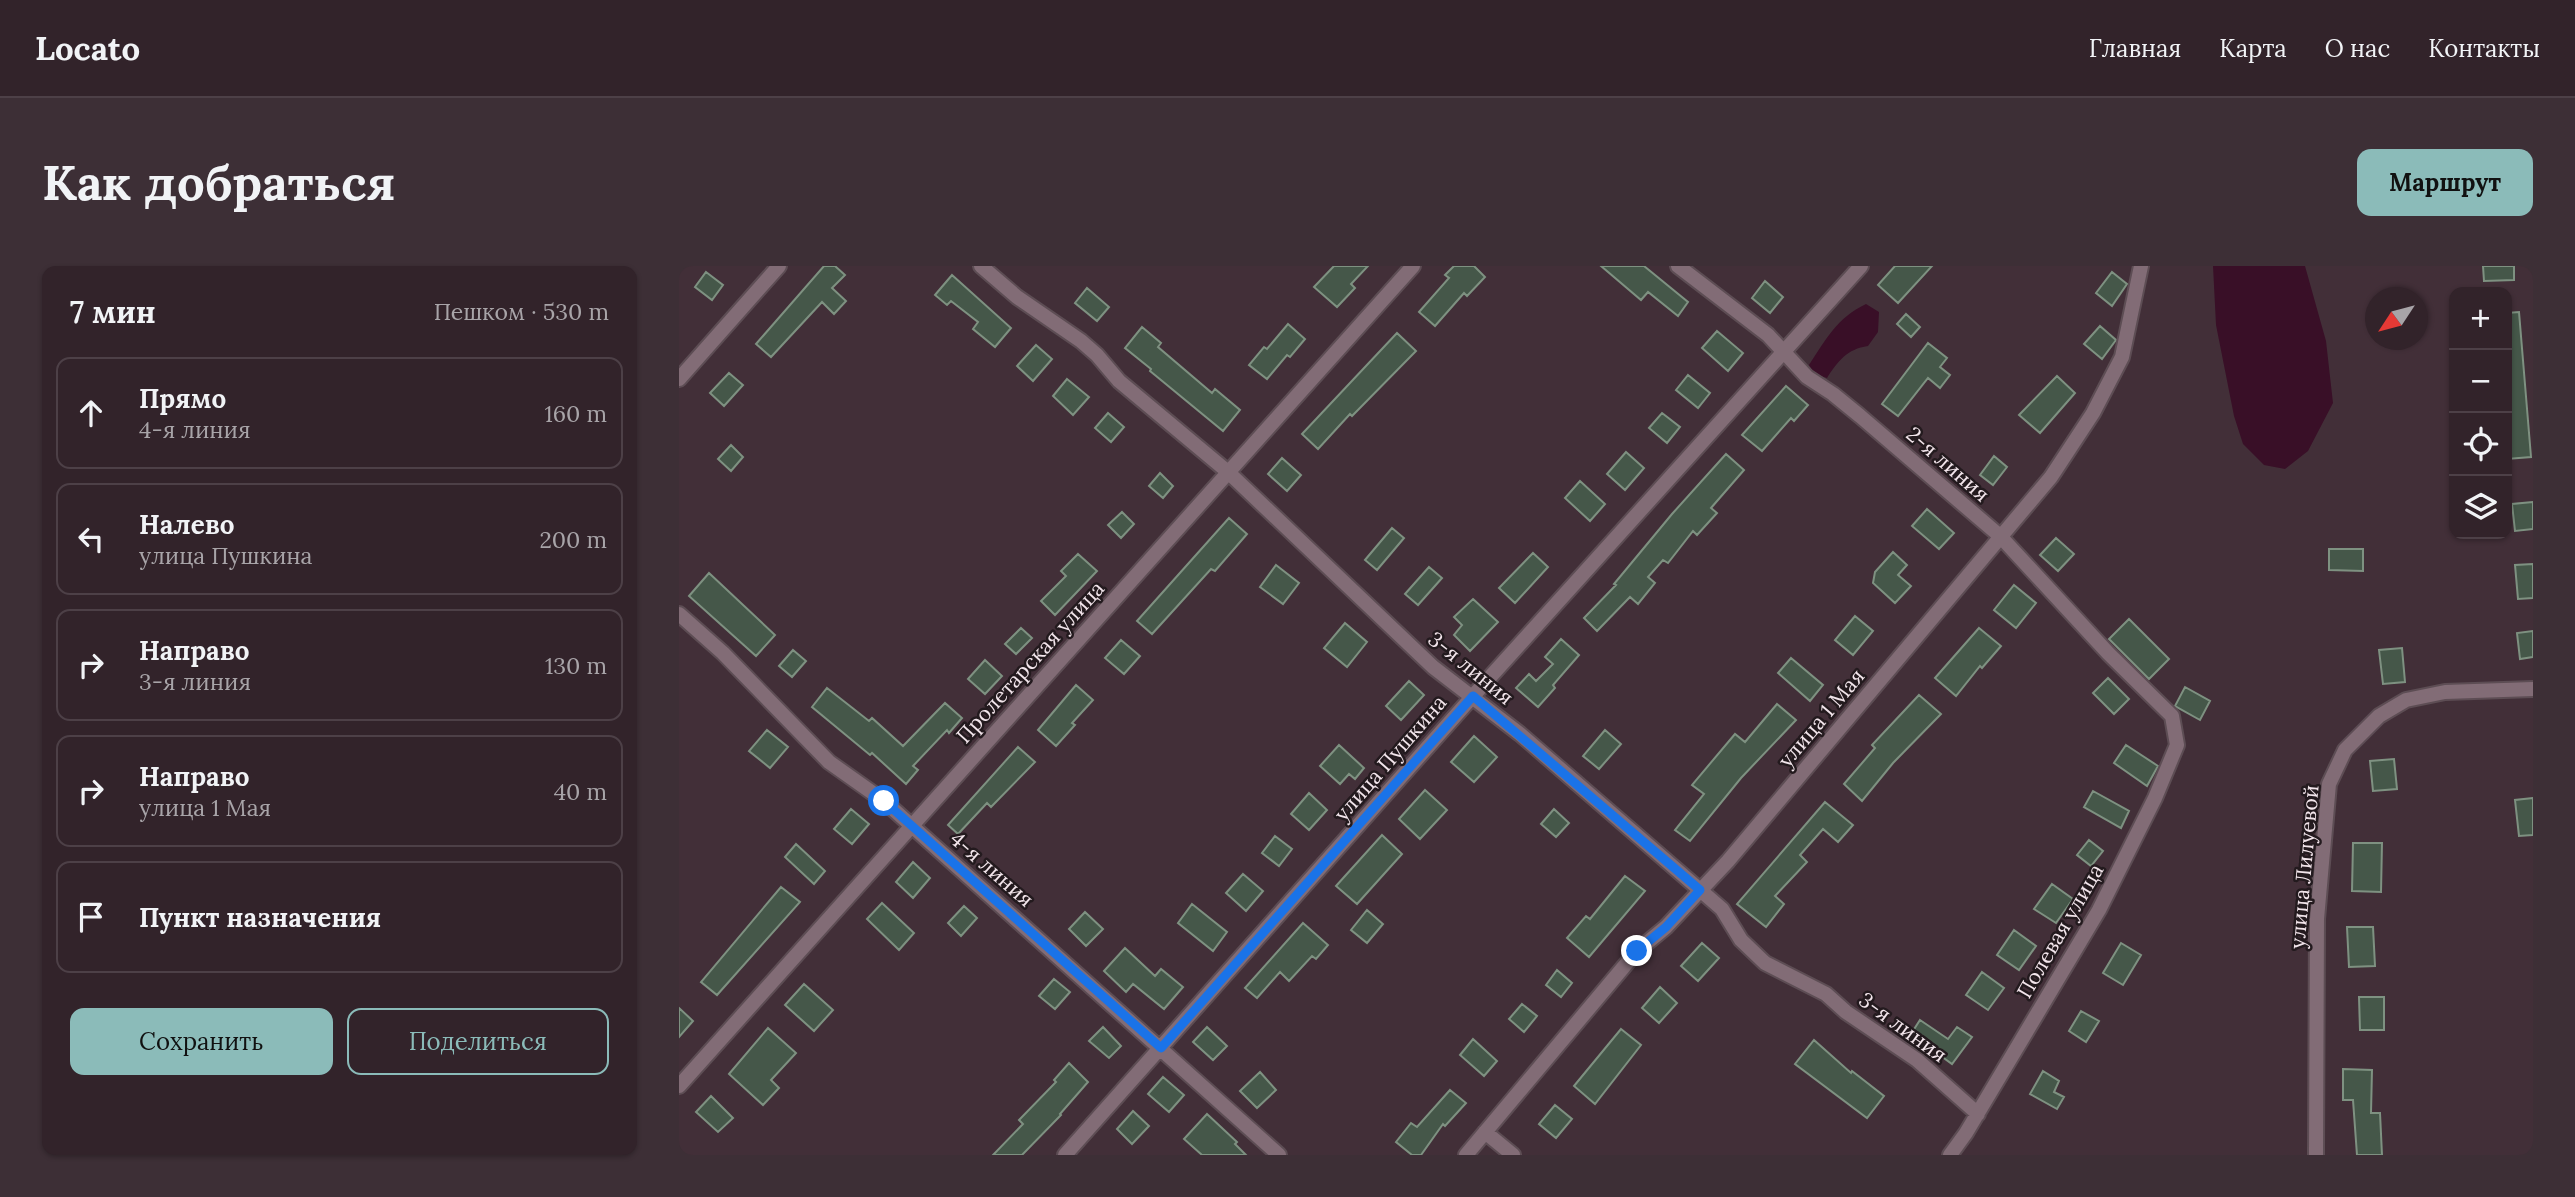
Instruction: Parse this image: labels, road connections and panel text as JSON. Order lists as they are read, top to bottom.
{
  "streets": {
    "street": [
      "2-я линия",
      "Пролетарская улица",
      "3-я линия",
      "улица 1 Мая",
      "улица Пушкина",
      "улица Лилуевой",
      "4-я линия",
      "Полевая улица"
    ]
  },
  "crossings": [
    ["2-я линия", "улица 1 Мая"],
    ["2-я линия", "улица Пушкина"],
    ["2-я линия", "Полевая улица"],
    ["Пролетарская улица", "3-я линия"],
    ["Пролетарская улица", "4-я линия"],
    ["3-я линия", "улица 1 Мая"],
    ["3-я линия", "улица Пушкина"],
    ["3-я линия", "Полевая улица"],
    ["улица Пушкина", "4-я линия"]
  ],
  "north": "bottom left",
  "page": {
    "header": "Locato",
    "nav": [
      "Главная",
      "Карта",
      "О нас",
      "Контакты"
    ],
    "buttons": [
      "Маршрут",
      ["Сохранить", "Поделиться"]
    ],
    "title": "Как добраться",
    "heading": ["7 мин", "Пешком · 530 m"],
    "map_buttons": ["+", "−"],
    "list": [
      ["Прямо", "4-я линия", "160 m"],
      ["Налево", "улица Пушкина", "200 m"],
      ["Направо", "3-я линия", "130 m"],
      ["Направо", "улица 1 Мая", "40 m"],
      "Пункт назначения"
    ]
  }
}
